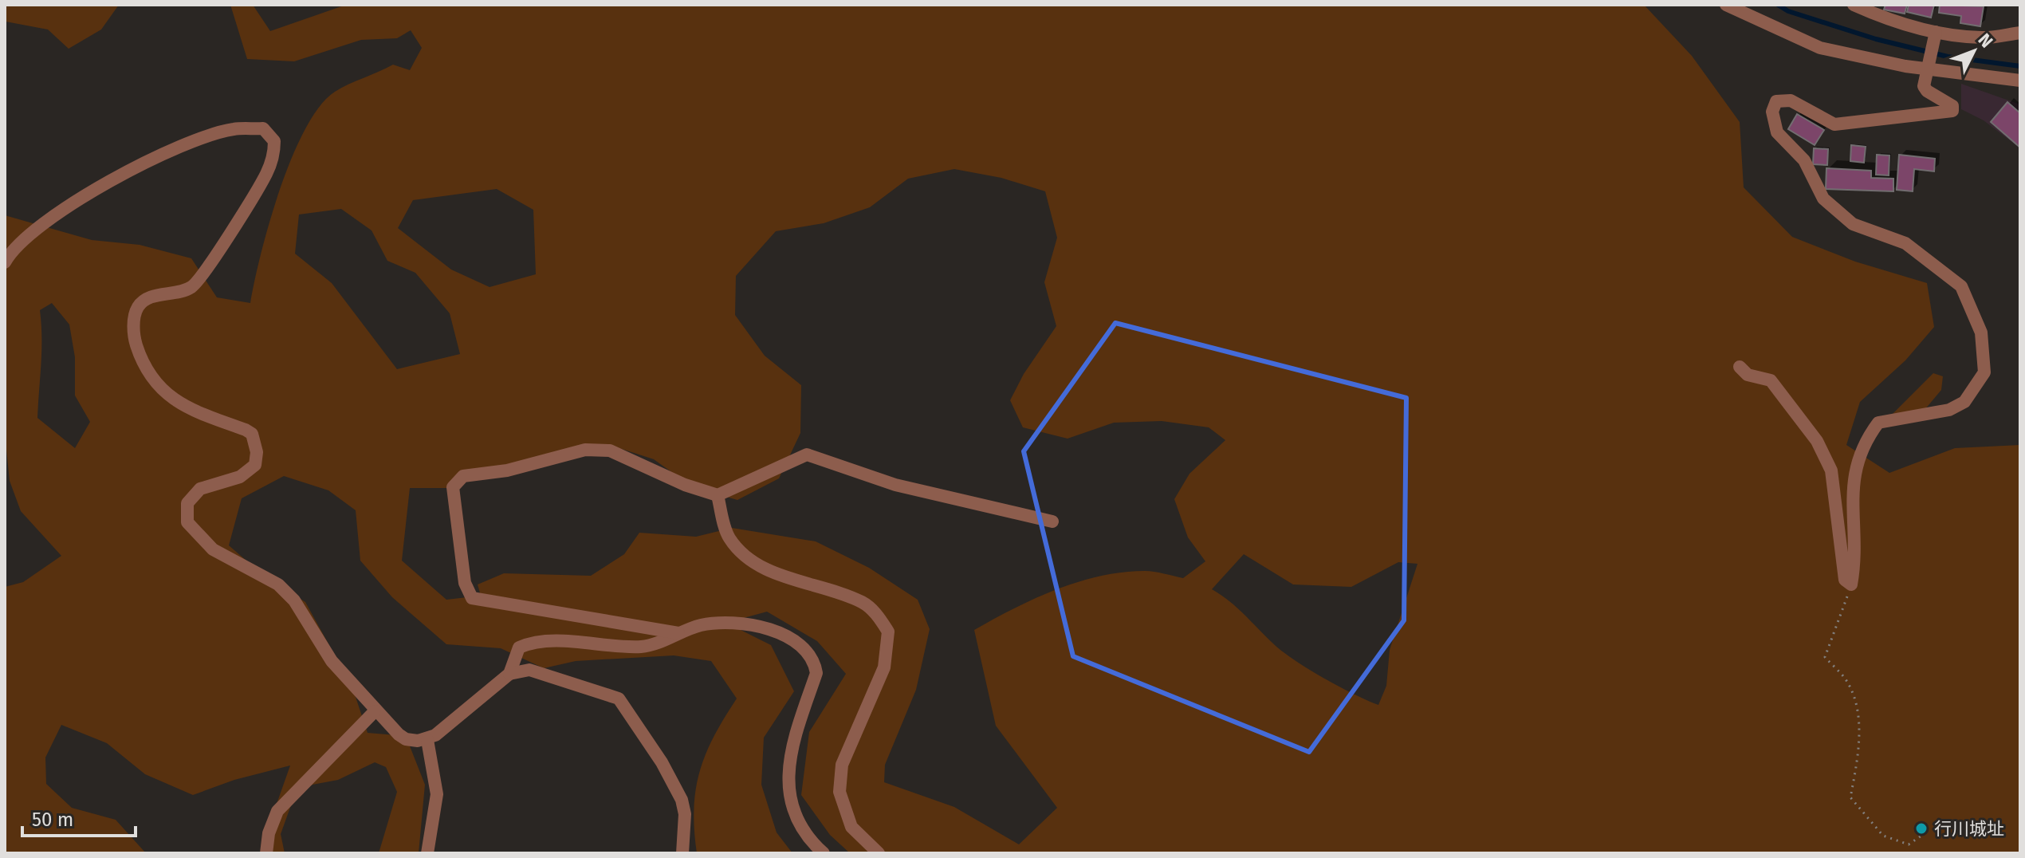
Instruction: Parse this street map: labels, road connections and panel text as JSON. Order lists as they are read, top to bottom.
{
  "places": ["行川城址"],
  "scale_bar": "50 m",
  "north": "top right"
}
